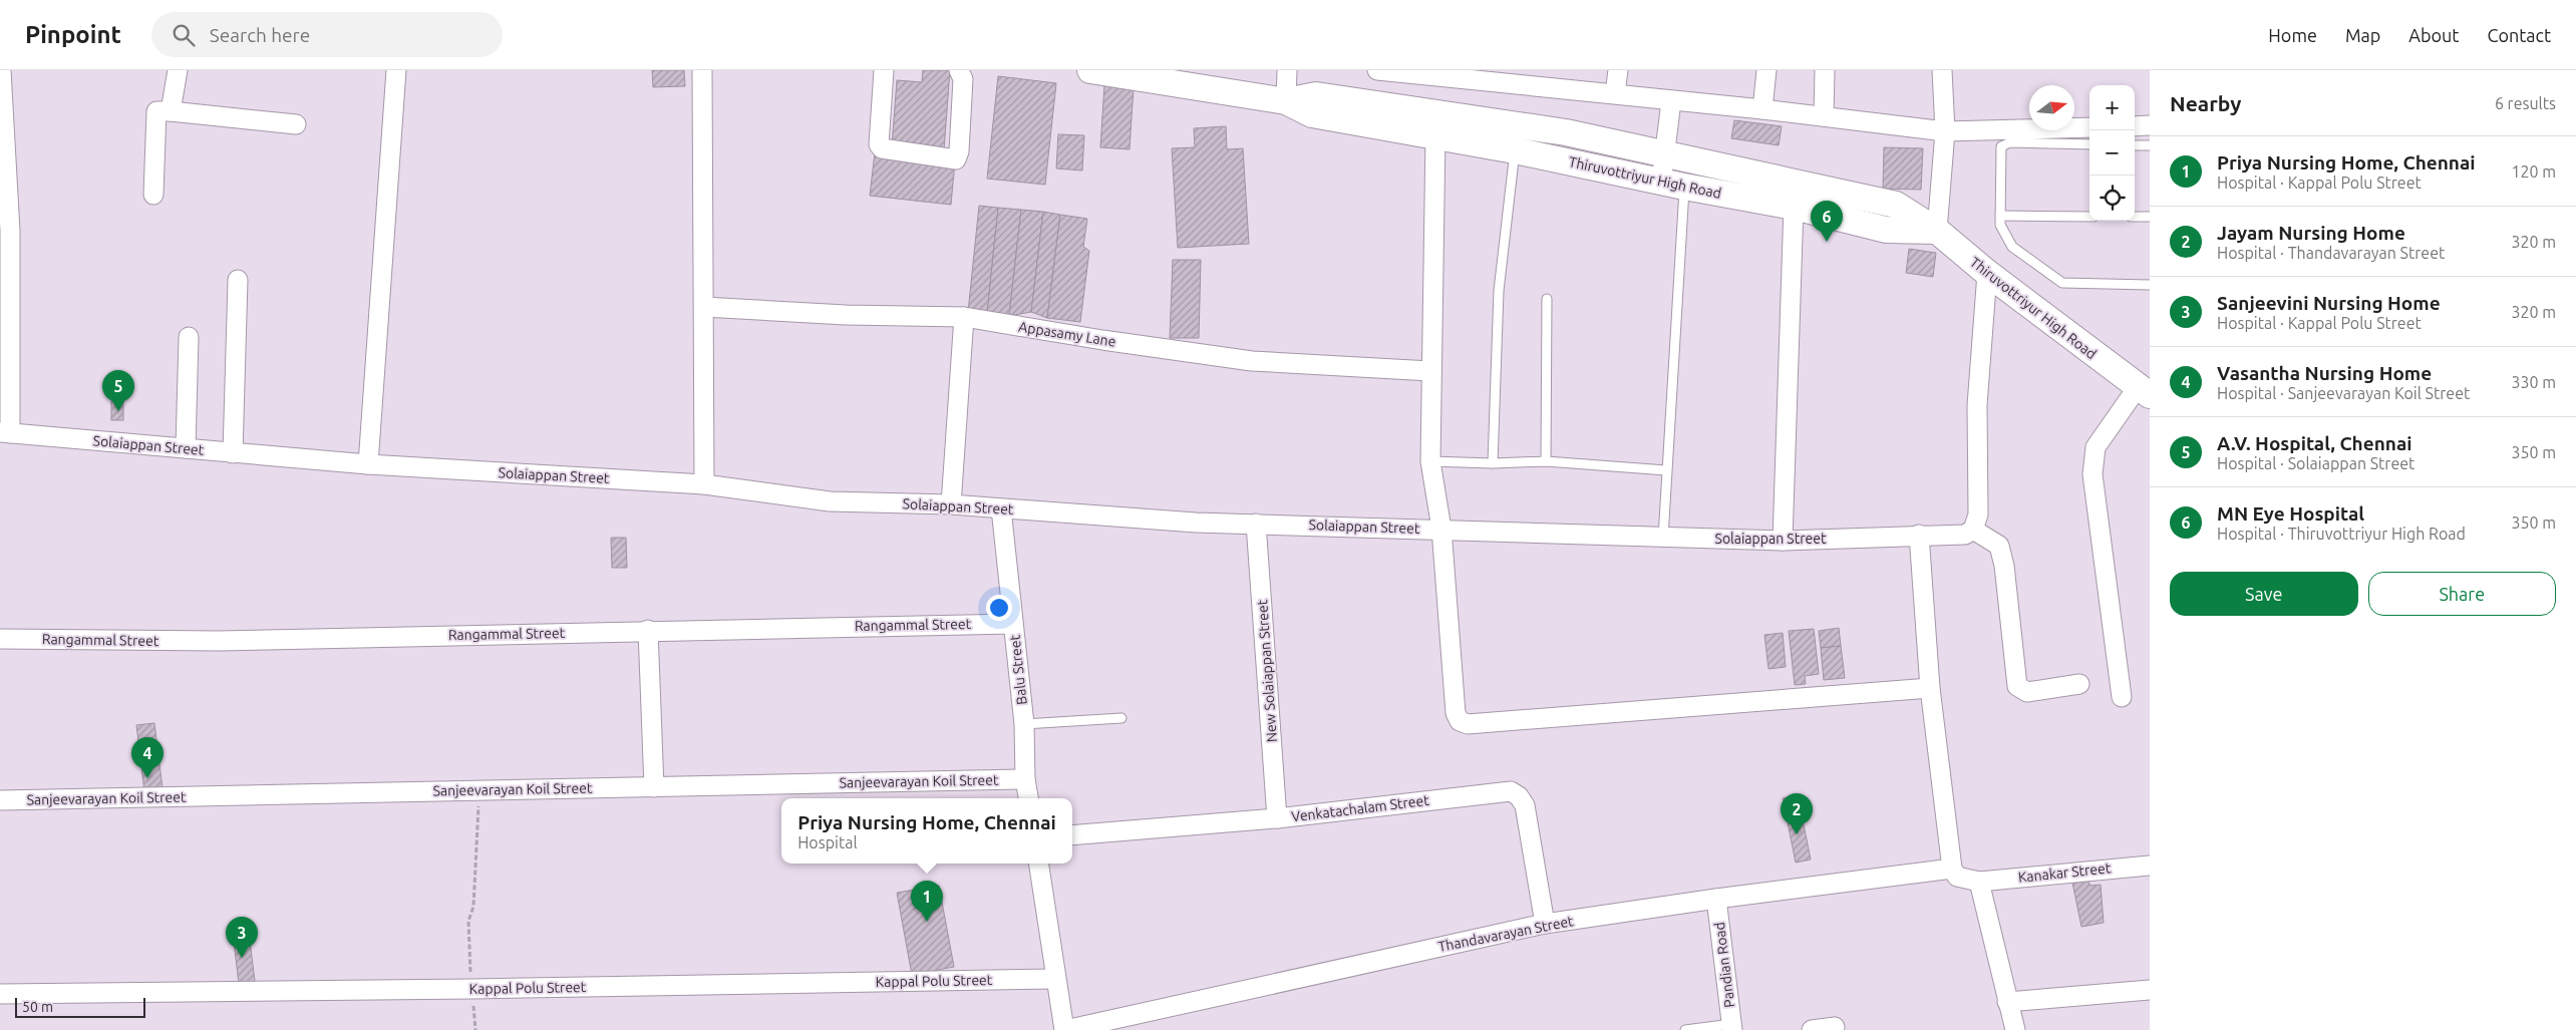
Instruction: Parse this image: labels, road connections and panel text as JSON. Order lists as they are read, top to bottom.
{
  "streets": {
    "main road": ["Thiruvottriyur High Road"],
    "street": [
      "Appasamy Lane",
      "Solaiappan Street",
      "Rangammal Street",
      "Balu Street",
      "New Solaiappan Street",
      "Sanjeevarayan Koil Street",
      "Venkatachalam Street",
      "Kanakar Street",
      "Thandavarayan Street",
      "Pandian Road",
      "Kappal Polu Street"
    ]
  },
  "crossings": [
    ["Solaiappan Street", "Balu Street"],
    ["Solaiappan Street", "New Solaiappan Street"],
    ["Rangammal Street", "Balu Street"],
    ["Balu Street", "Sanjeevarayan Koil Street"],
    ["New Solaiappan Street", "Venkatachalam Street"],
    ["Venkatachalam Street", "Thandavarayan Street"],
    ["Thandavarayan Street", "Pandian Road"]
  ],
  "scale_bar": "50 m",
  "north": "right",
  "page": {
    "header": "Pinpoint",
    "search": "Search here",
    "nav": [
      "Home",
      "Map",
      "About",
      "Contact"
    ],
    "heading": ["Nearby", "6 results"],
    "map_buttons": ["+", "−"],
    "list": [
      {
        "mark": "1",
        "name": "Priya Nursing Home, Chennai",
        "note": "Hospital · Kappal Polu Street",
        "value": "120 m"
      },
      {
        "mark": "2",
        "name": "Jayam Nursing Home",
        "note": "Hospital · Thandavarayan Street",
        "value": "320 m"
      },
      {
        "mark": "3",
        "name": "Sanjeevini Nursing Home",
        "note": "Hospital · Kappal Polu Street",
        "value": "320 m"
      },
      {
        "mark": "4",
        "name": "Vasantha Nursing Home",
        "note": "Hospital · Sanjeevarayan Koil Street",
        "value": "330 m"
      },
      {
        "mark": "5",
        "name": "A.V. Hospital, Chennai",
        "note": "Hospital · Solaiappan Street",
        "value": "350 m"
      },
      {
        "mark": "6",
        "name": "MN Eye Hospital",
        "note": "Hospital · Thiruvottriyur High Road",
        "value": "350 m"
      }
    ],
    "pins": [
      "6",
      "5",
      "4",
      "2",
      "1",
      "3"
    ],
    "buttons": ["Save", "Share"],
    "popup": ["Priya Nursing Home, Chennai", "Hospital"],
    "scale": "50 m"
  }
}
